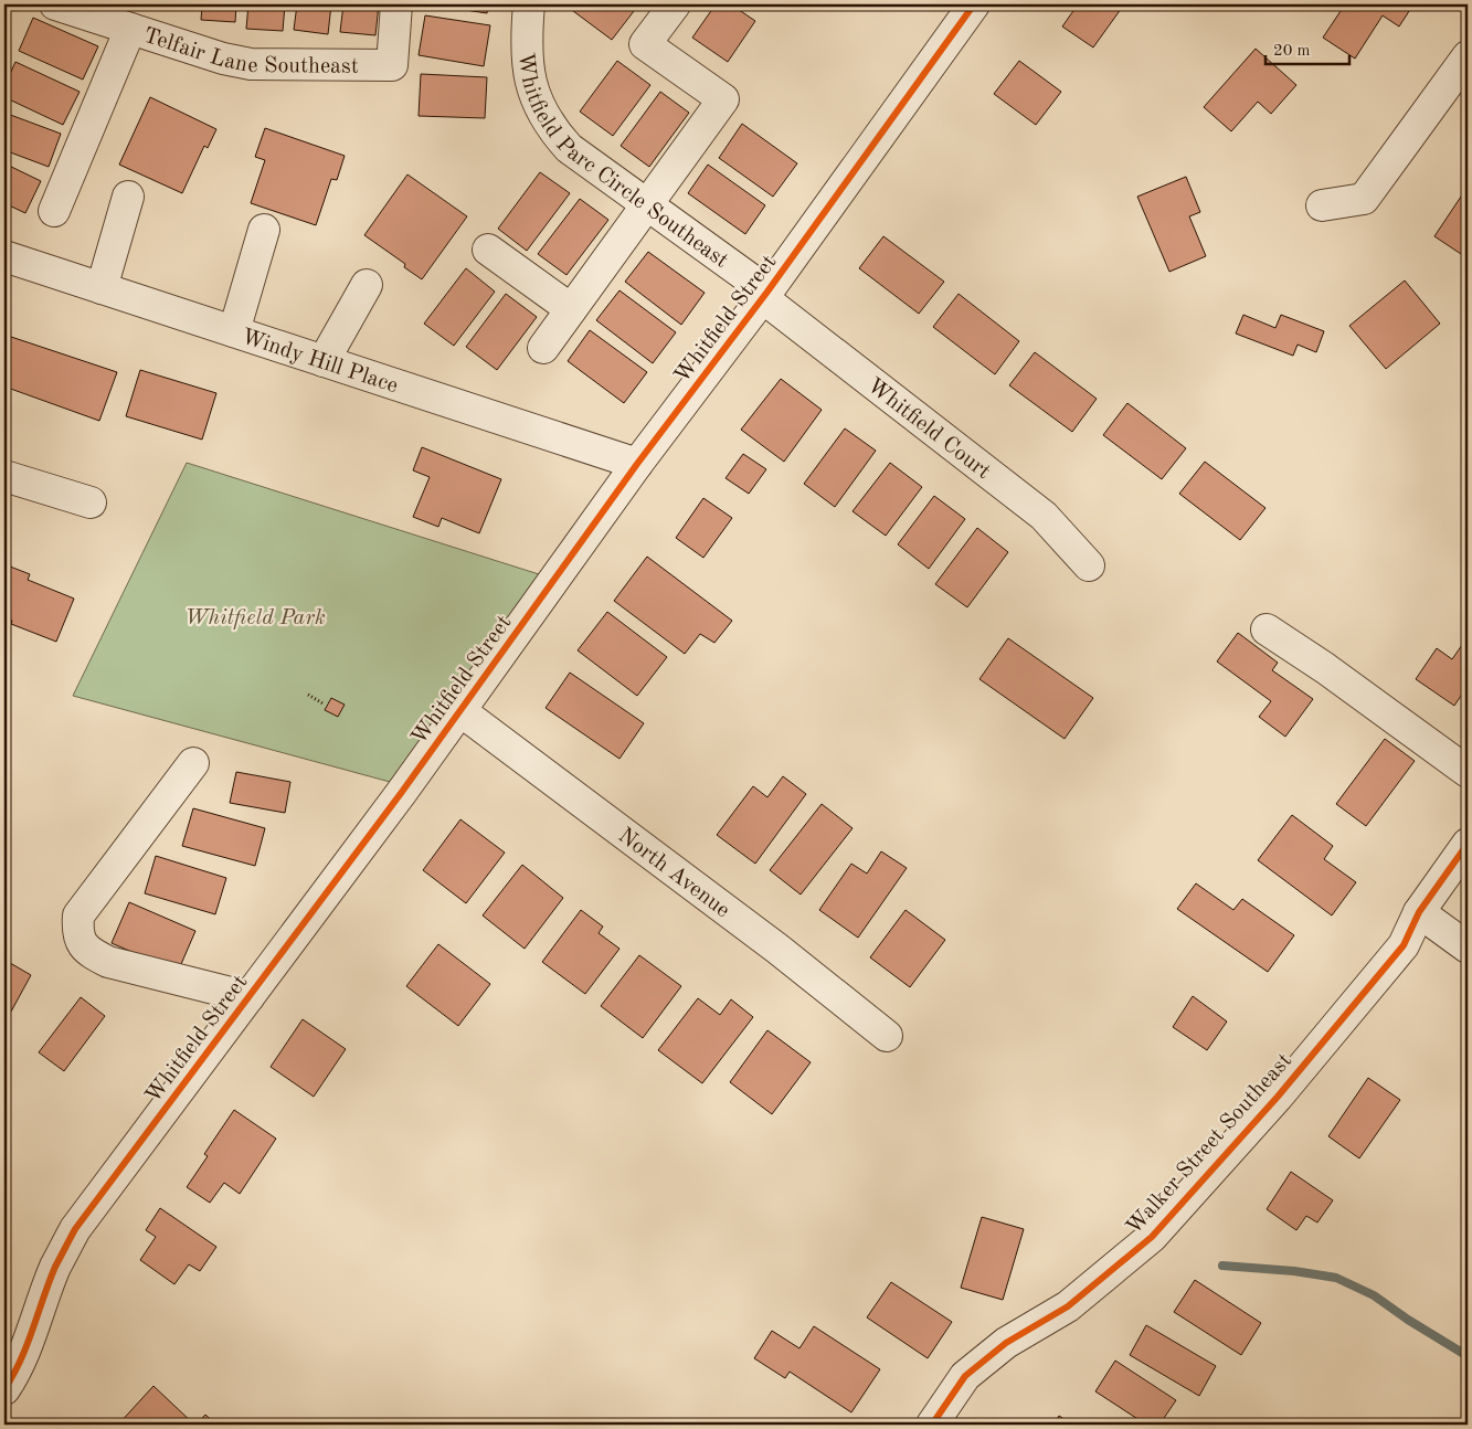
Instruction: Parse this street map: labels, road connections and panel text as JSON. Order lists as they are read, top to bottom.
{
  "streets": {
    "street": [
      "Telfair Lane Southeast",
      "Whitfield Parc Circle Southeast",
      "Whitfield Street",
      "Windy Hill Place",
      "Whitfield Court",
      "North Avenue",
      "Walker Street Southeast"
    ]
  },
  "crossings": [
    ["Whitfield Parc Circle Southeast", "Whitfield Street"],
    ["Whitfield Parc Circle Southeast", "Whitfield Court"],
    ["Whitfield Street", "Windy Hill Place"],
    ["Whitfield Street", "Whitfield Court"],
    ["Whitfield Street", "North Avenue"]
  ],
  "parks": ["Whitfield Park"],
  "scale_bar": "20 m"
}
